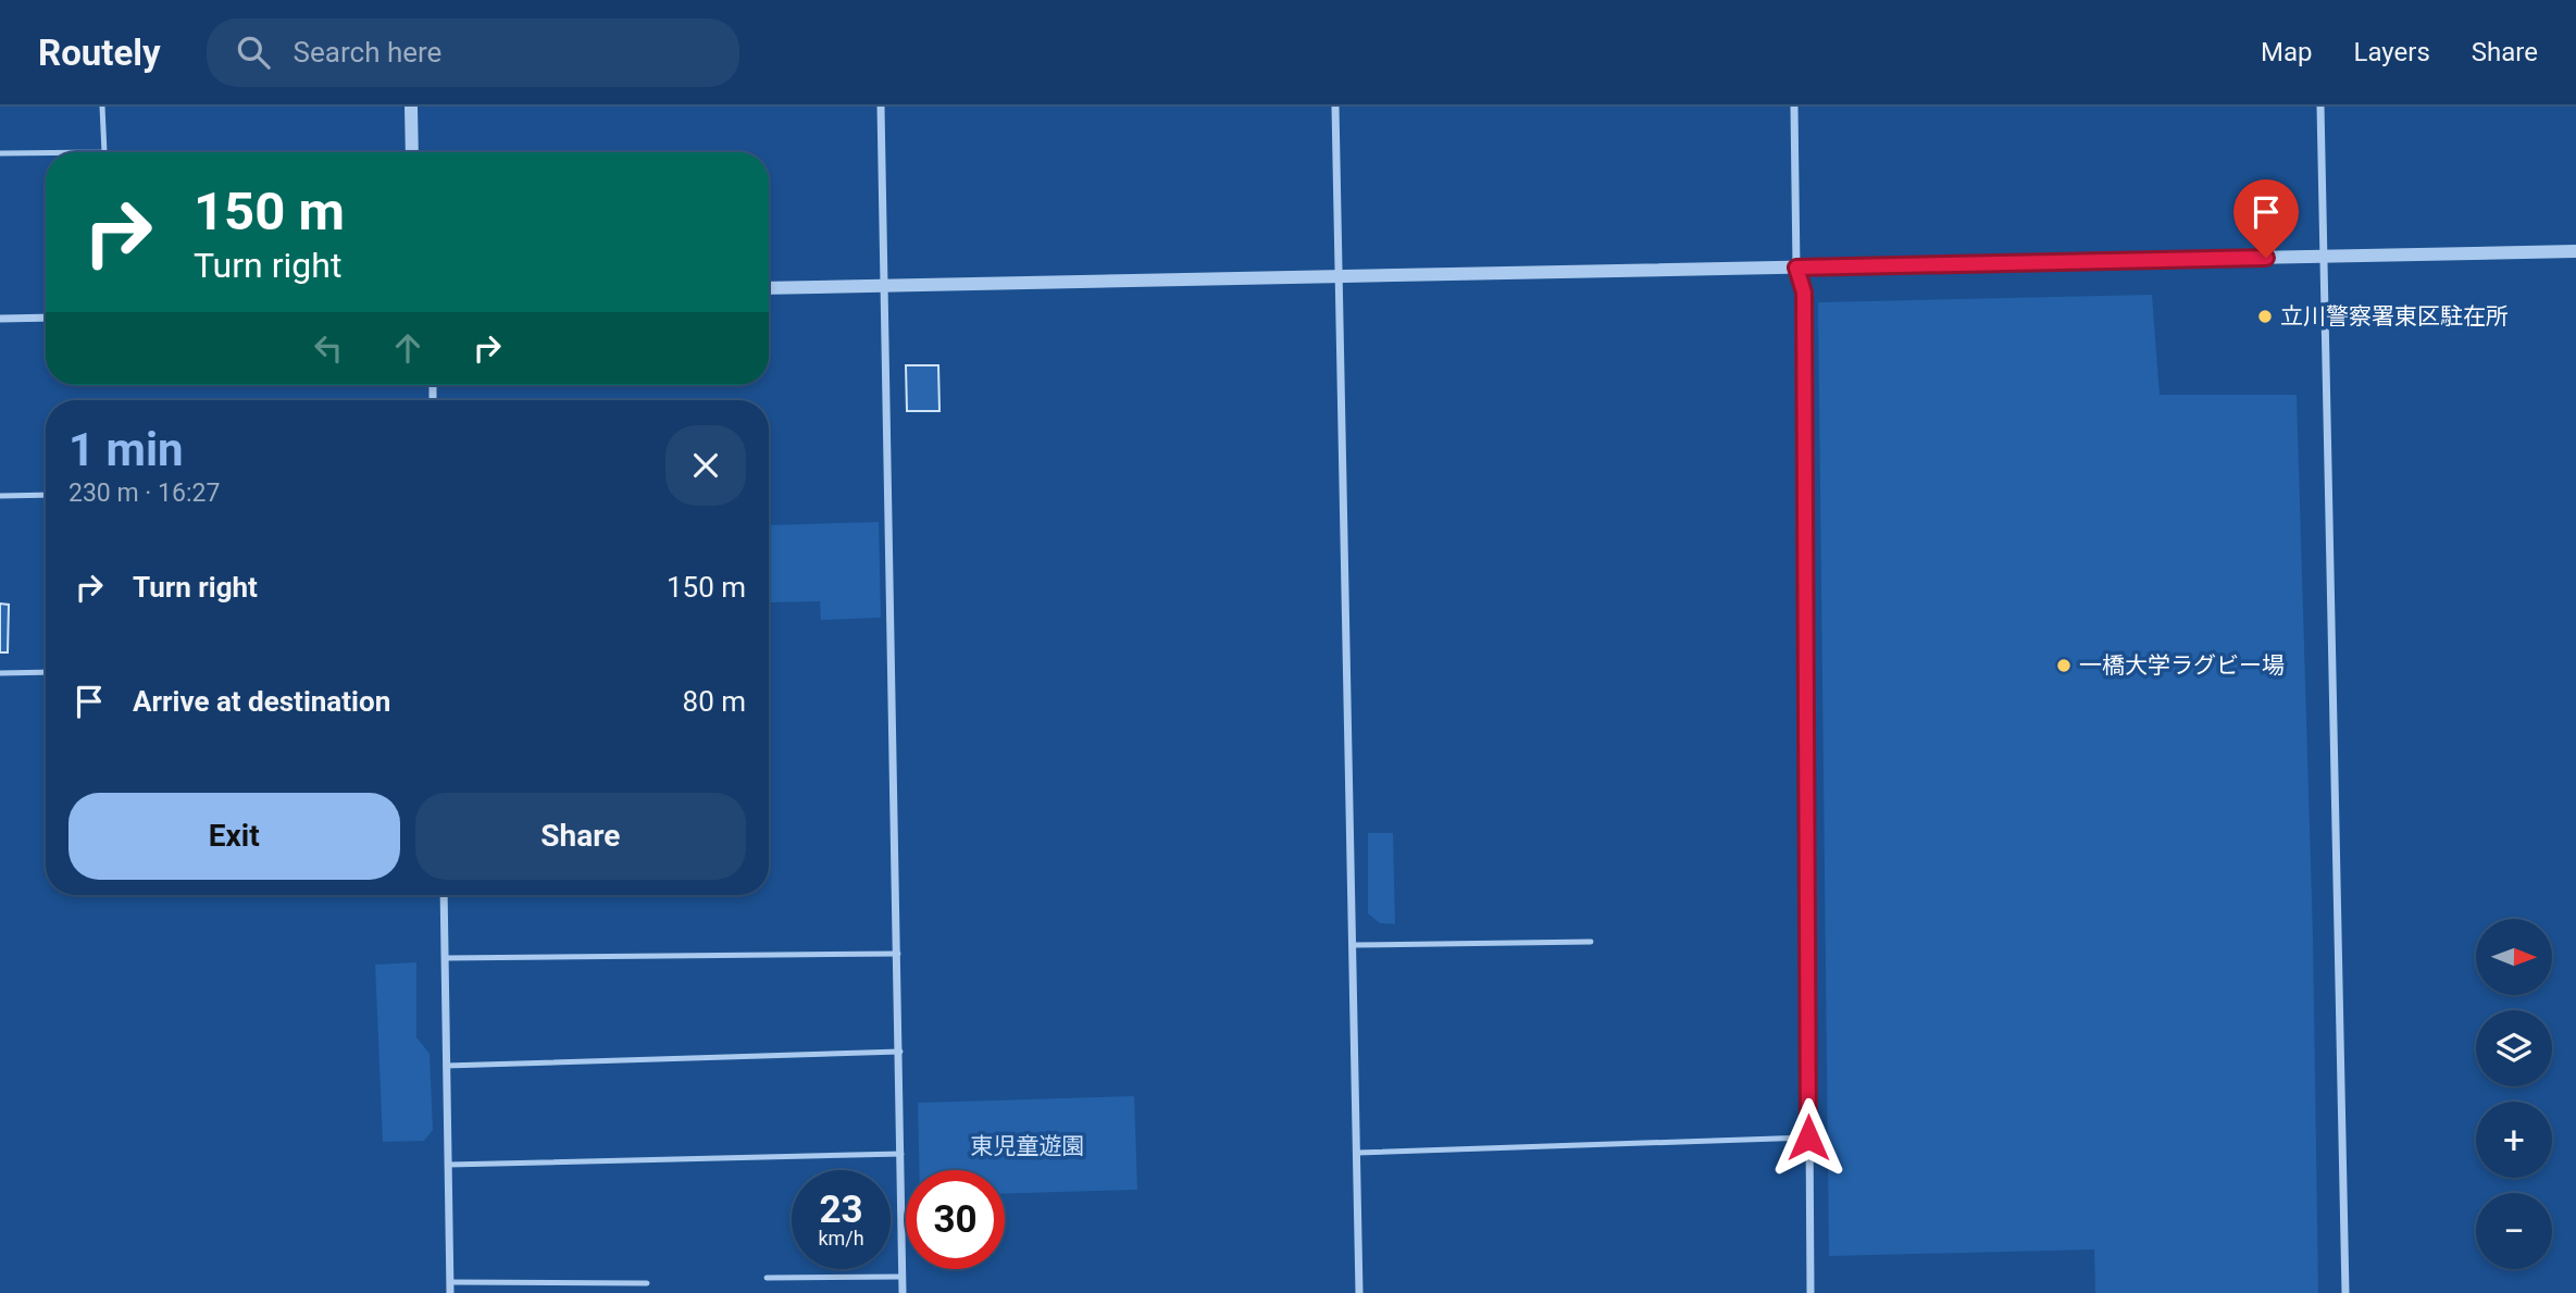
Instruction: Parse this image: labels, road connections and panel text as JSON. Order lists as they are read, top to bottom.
{
  "parks": ["東児童遊園"],
  "places": ["立川警察署東区駐在所", "一橋大学ラグビー場"],
  "north": "right",
  "page": {
    "header": "Routely",
    "search": "Search here",
    "nav": ["Map", "Layers", "Share"],
    "turn": ["150 m", "Turn right"],
    "heading": ["1 min", "230 m · 16:27"],
    "list": [
      {
        "name": "Turn right",
        "value": "150 m"
      },
      {
        "name": "Arrive at destination",
        "value": "80 m"
      }
    ],
    "buttons": ["Exit", "Share"],
    "map_buttons": ["+", "−"],
    "speed": "23 km/h",
    "limit": "30"
  }
}
